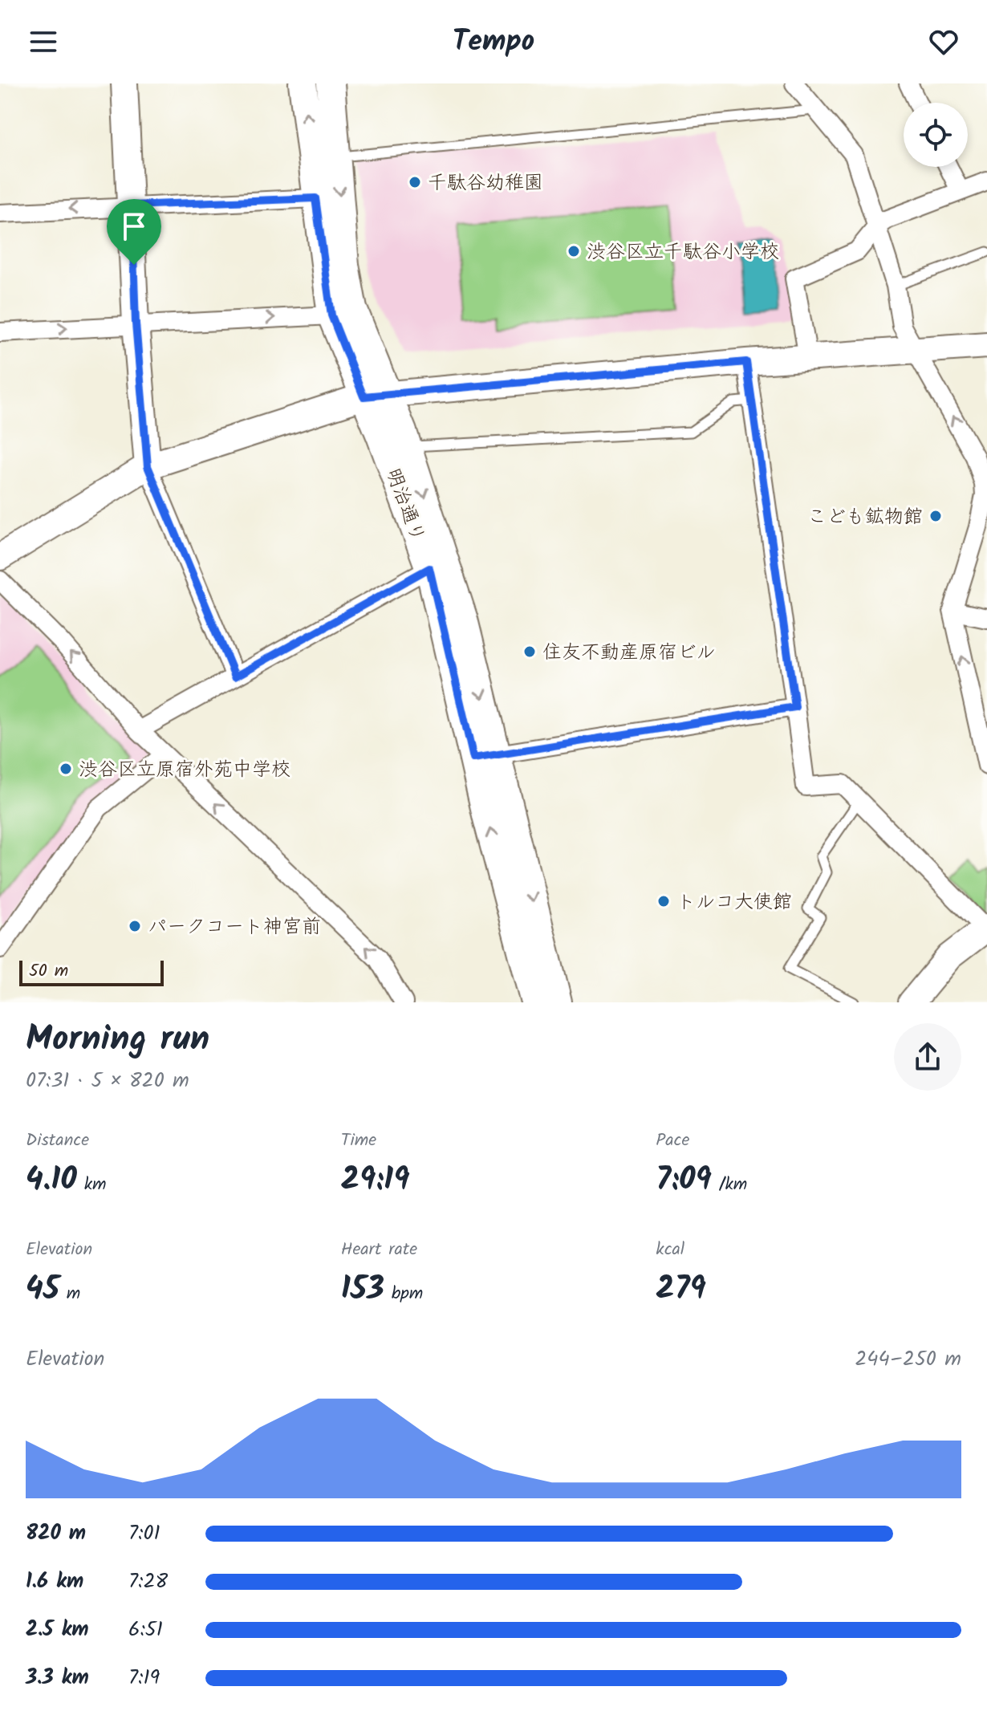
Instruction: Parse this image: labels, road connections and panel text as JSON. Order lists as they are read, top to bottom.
{
  "streets": {
    "main road": ["明治通り"]
  },
  "places": [
    "千駄谷幼稚園",
    "渋谷区立千駄谷小学校",
    "こども鉱物館",
    "住友不動産原宿ビル",
    "渋谷区立原宿外苑中学校",
    "トルコ大使館",
    "パークコート神宮前"
  ],
  "scale_bar": "50 m",
  "page": {
    "header": "Tempo",
    "scale": "50 m",
    "heading": ["Morning run", "07:31 · 5 × 820 m"],
    "stats": [
      ["Distance", "4.10 km"],
      ["Time", "29:19"],
      ["Pace", "7:09 /km"],
      ["Elevation", "45 m"],
      ["Heart rate", "153 bpm"],
      ["kcal", "279"]
    ],
    "chart": ["Elevation", "244–250 m"],
    "list": [
      {
        "name": "820 m",
        "note": "7:01"
      },
      {
        "name": "1.6 km",
        "note": "7:28"
      },
      {
        "name": "2.5 km",
        "note": "6:51"
      },
      {
        "name": "3.3 km",
        "note": "7:19"
      }
    ]
  }
}
